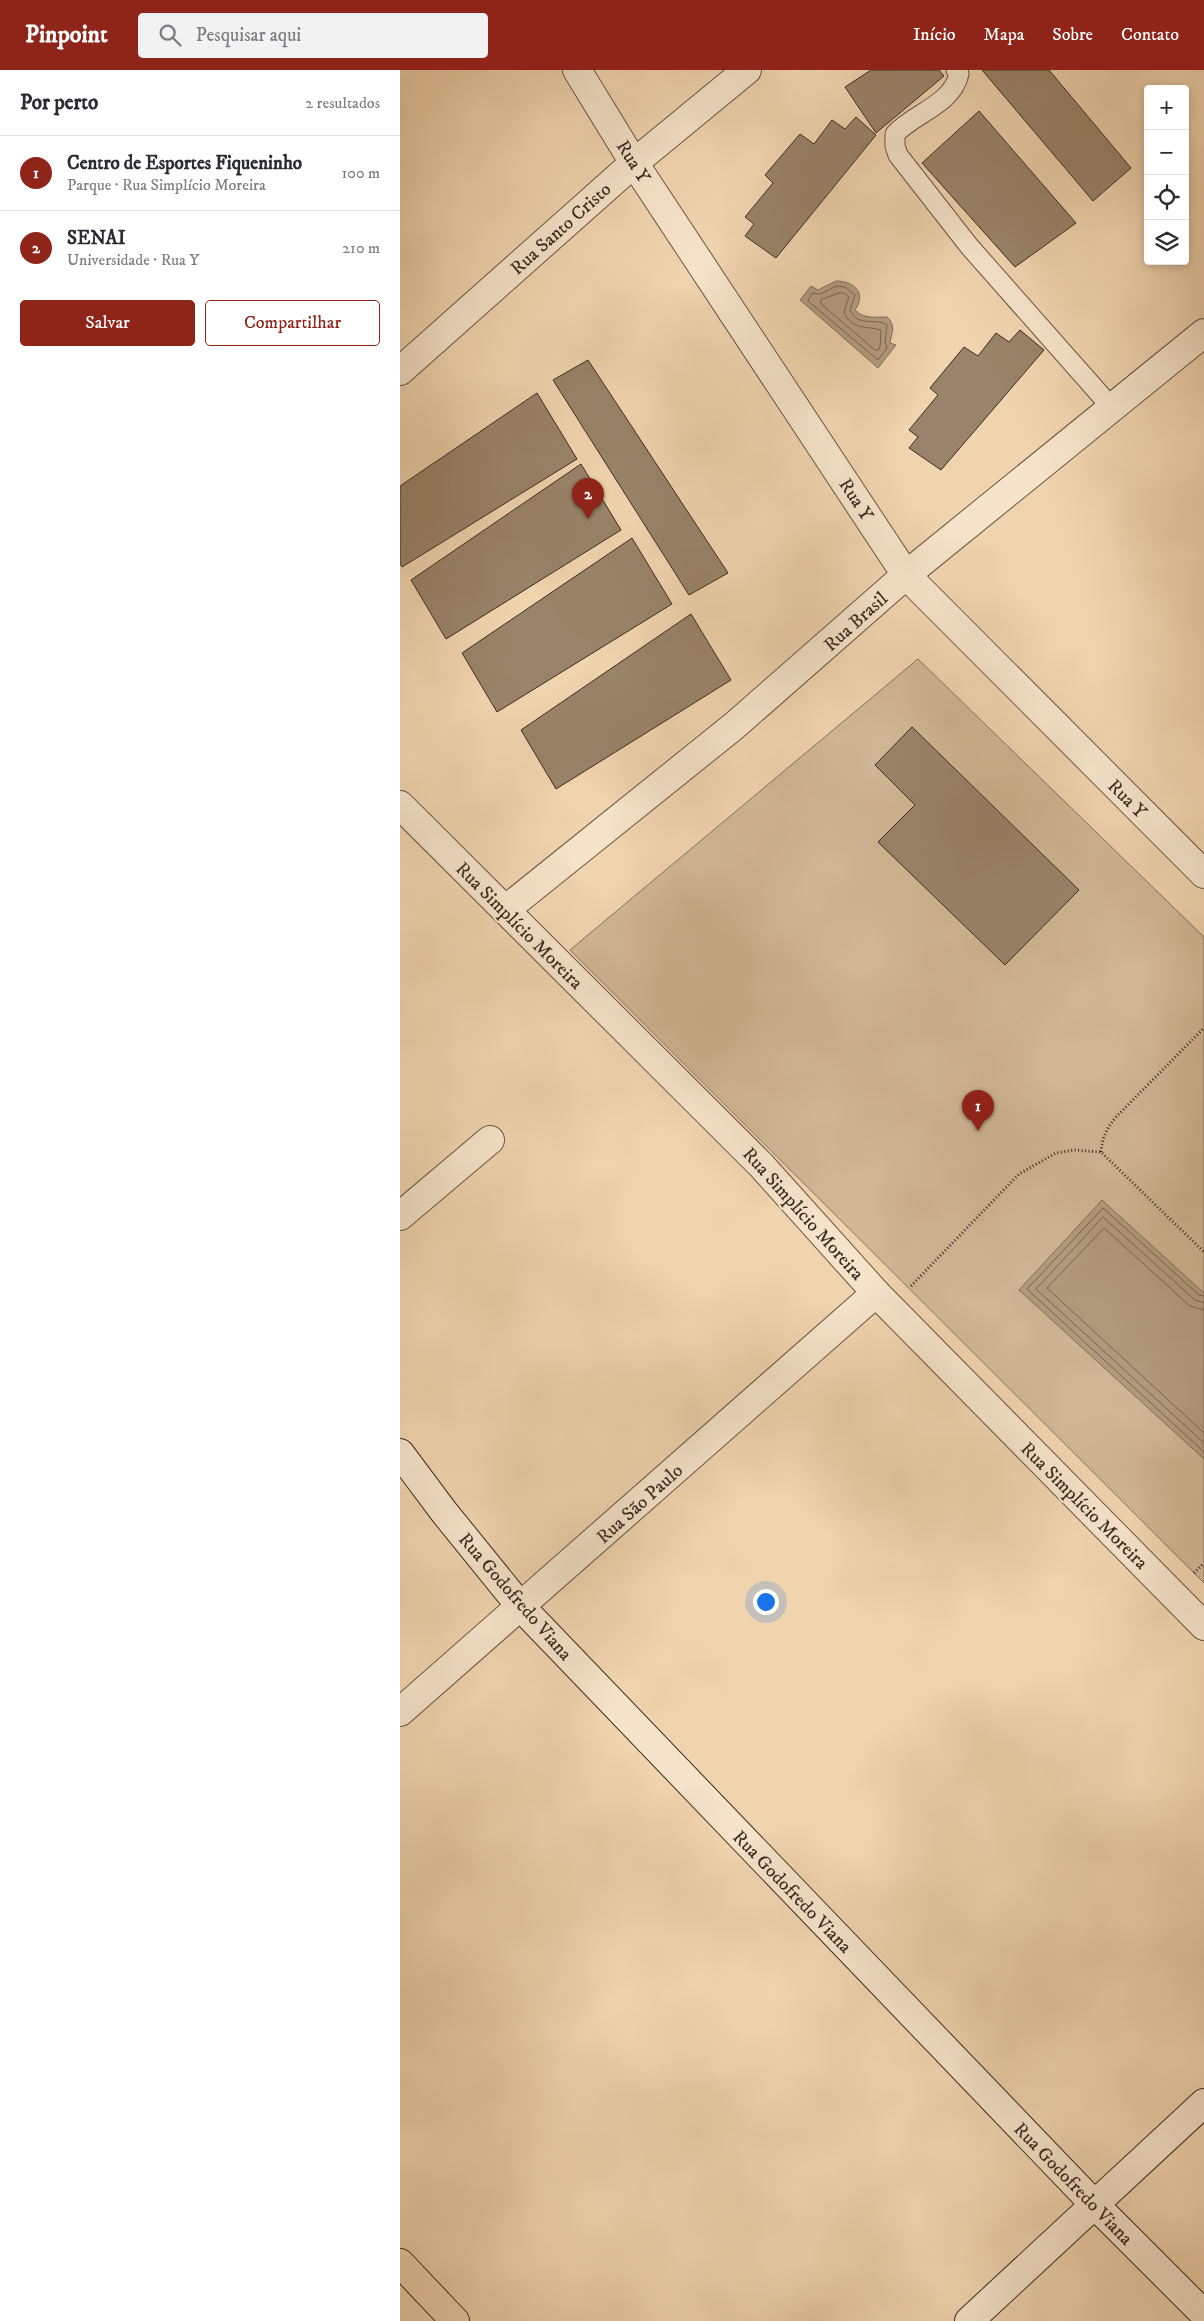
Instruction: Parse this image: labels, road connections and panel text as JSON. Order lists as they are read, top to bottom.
{
  "streets": {
    "street": [
      "Rua Y",
      "Rua Santo Cristo",
      "Rua Brasil",
      "Rua Simplício Moreira",
      "Rua São Paulo",
      "Rua Godofredo Viana"
    ]
  },
  "crossings": [
    ["Rua Y", "Rua Santo Cristo"],
    ["Rua Y", "Rua Brasil"],
    ["Rua Brasil", "Rua Simplício Moreira"],
    ["Rua Simplício Moreira", "Rua São Paulo"],
    ["Rua São Paulo", "Rua Godofredo Viana"]
  ],
  "page": {
    "header": "Pinpoint",
    "search": "Pesquisar aqui",
    "nav": [
      "Início",
      "Mapa",
      "Sobre",
      "Contato"
    ],
    "heading": ["Por perto", "2 resultados"],
    "map_buttons": ["+", "−"],
    "list": [
      {
        "mark": "1",
        "name": "Centro de Esportes Fiqueninho",
        "note": "Parque · Rua Simplício Moreira",
        "value": "100 m"
      },
      {
        "mark": "2",
        "name": "SENAI",
        "note": "Universidade · Rua Y",
        "value": "210 m"
      }
    ],
    "buttons": ["Salvar", "Compartilhar"],
    "pins": ["2", "1"]
  }
}
